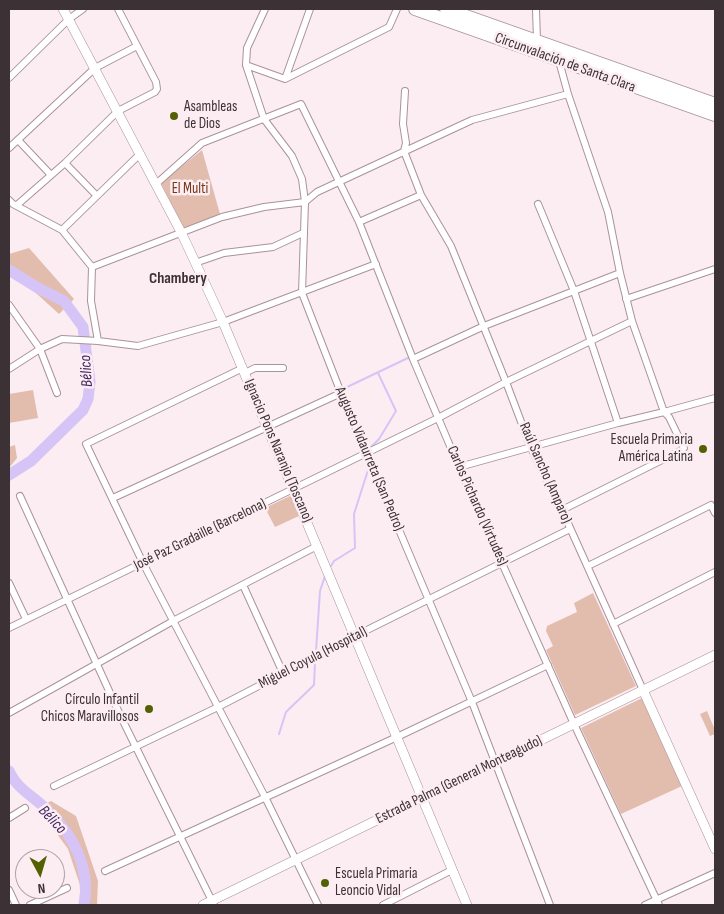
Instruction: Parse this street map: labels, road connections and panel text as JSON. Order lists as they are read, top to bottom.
{
  "streets": {
    "highway": ["Circunvalación de Santa Clara"],
    "street": [
      "Ignacio Pons Naranjo (Toscano)",
      "Augusto Vidaurreta (San Pedro)",
      "Raúl Sancho (Amparo)",
      "Carlos Pichardo (Virtudes)",
      "José Paz Gradaille (Barcelona)",
      "Miguel Coyula (Hospital)",
      "Estrada Palma (General Monteagudo)"
    ]
  },
  "crossings": [
    ["Ignacio Pons Naranjo (Toscano)", "José Paz Gradaille (Barcelona)"],
    ["Ignacio Pons Naranjo (Toscano)", "Miguel Coyula (Hospital)"],
    ["Ignacio Pons Naranjo (Toscano)", "Estrada Palma (General Monteagudo)"],
    ["Augusto Vidaurreta (San Pedro)", "Carlos Pichardo (Virtudes)"],
    ["Augusto Vidaurreta (San Pedro)", "José Paz Gradaille (Barcelona)"],
    ["Augusto Vidaurreta (San Pedro)", "Miguel Coyula (Hospital)"],
    ["Augusto Vidaurreta (San Pedro)", "Estrada Palma (General Monteagudo)"],
    ["Raúl Sancho (Amparo)", "José Paz Gradaille (Barcelona)"],
    ["Raúl Sancho (Amparo)", "Miguel Coyula (Hospital)"],
    ["Raúl Sancho (Amparo)", "Estrada Palma (General Monteagudo)"],
    ["Carlos Pichardo (Virtudes)", "José Paz Gradaille (Barcelona)"],
    ["Carlos Pichardo (Virtudes)", "Miguel Coyula (Hospital)"],
    ["Carlos Pichardo (Virtudes)", "Estrada Palma (General Monteagudo)"]
  ],
  "districts": ["Chambery"],
  "water": ["Bélico"],
  "parks": ["El Multi"],
  "places": [
    "Asambleas de Dios",
    "Escuela Primaria América Latina",
    "Círculo Infantil Chicos Maravillosos",
    "Escuela Primaria Leoncio Vidal"
  ],
  "north": "bottom"
}
